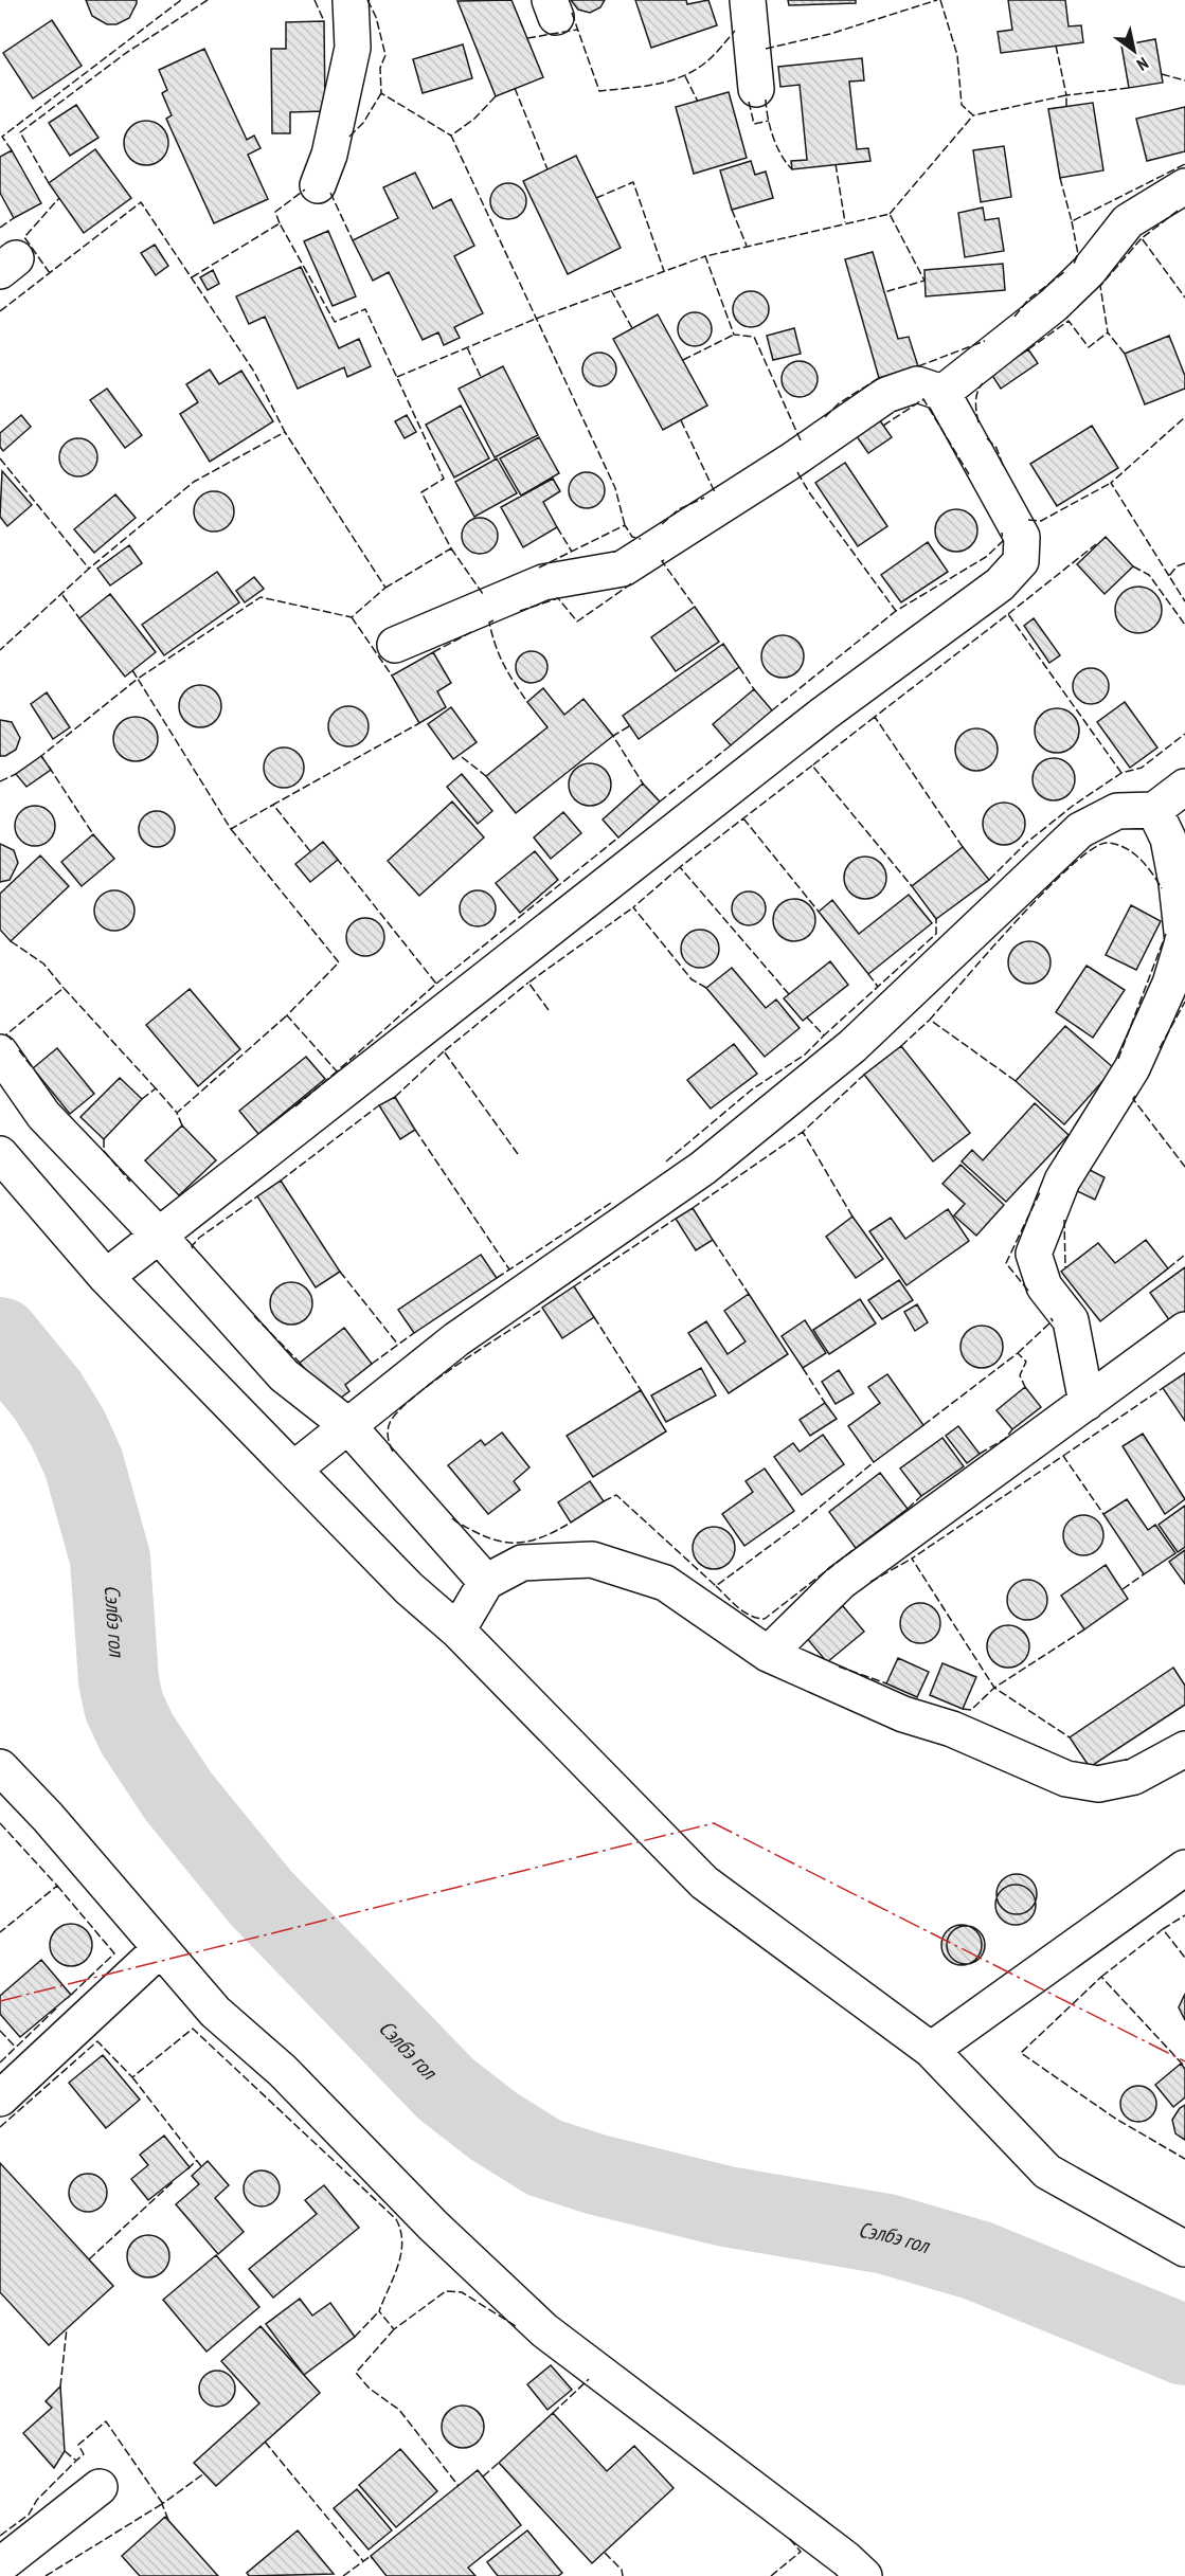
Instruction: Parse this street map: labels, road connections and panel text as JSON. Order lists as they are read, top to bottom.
{
  "water": ["Сэлбэ гол"],
  "north": "bottom right"
}
